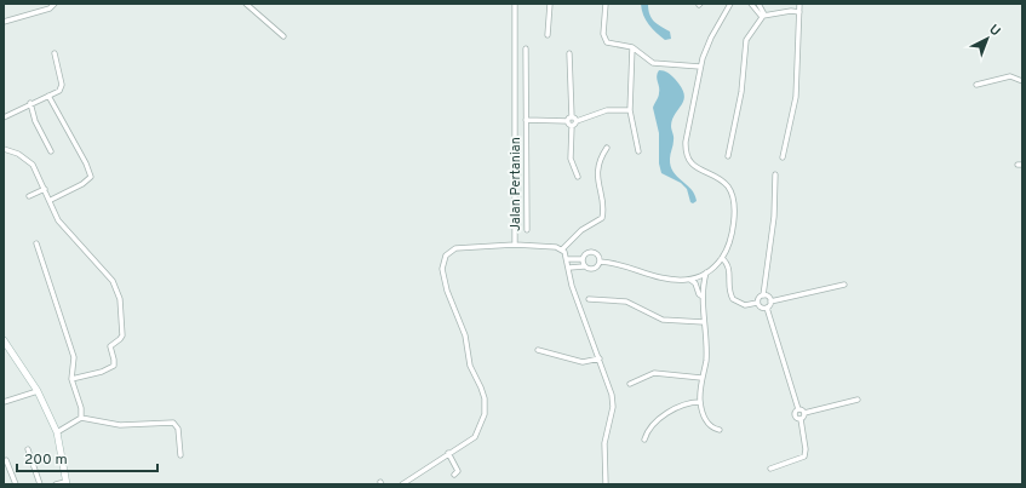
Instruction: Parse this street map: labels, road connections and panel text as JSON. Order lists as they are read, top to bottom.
{
  "streets": {
    "street": ["Jalan Pertanian"]
  },
  "scale_bar": "200 m",
  "north": "top right"
}
